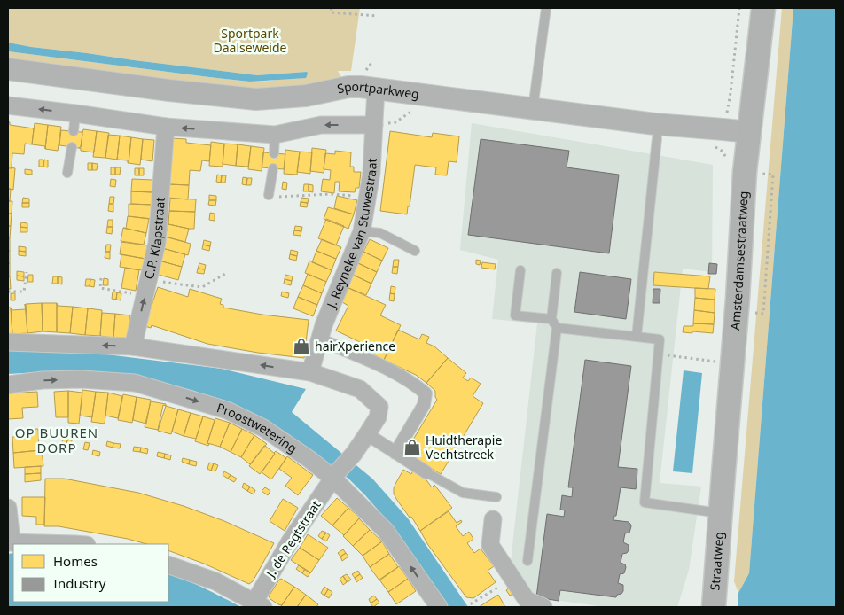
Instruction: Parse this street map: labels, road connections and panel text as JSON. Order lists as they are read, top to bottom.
{
  "streets": {
    "main road": ["Amsterdamsestraatweg", "Straatweg"],
    "street": [
      "Sportparkweg",
      "J. Reyneke van Stuwestraat",
      "C.P. Klapstraat",
      "Proostwetering",
      "J. de Regtstraat"
    ]
  },
  "crossings": [
    ["Sportparkweg", "J. Reyneke van Stuwestraat"],
    ["Sportparkweg", "Amsterdamsestraatweg"],
    ["J. Reyneke van Stuwestraat", "J. de Regtstraat"],
    ["Amsterdamsestraatweg", "Straatweg"],
    ["Proostwetering", "J. de Regtstraat"]
  ],
  "districts": ["OP BUUREN DORP"],
  "parks": ["Sportpark Daalseweide"],
  "places": {
    "shop": ["hairXperience", "Huidtherapie Vechtstreek"]
  },
  "legend": ["Homes", "Industry"]
}
